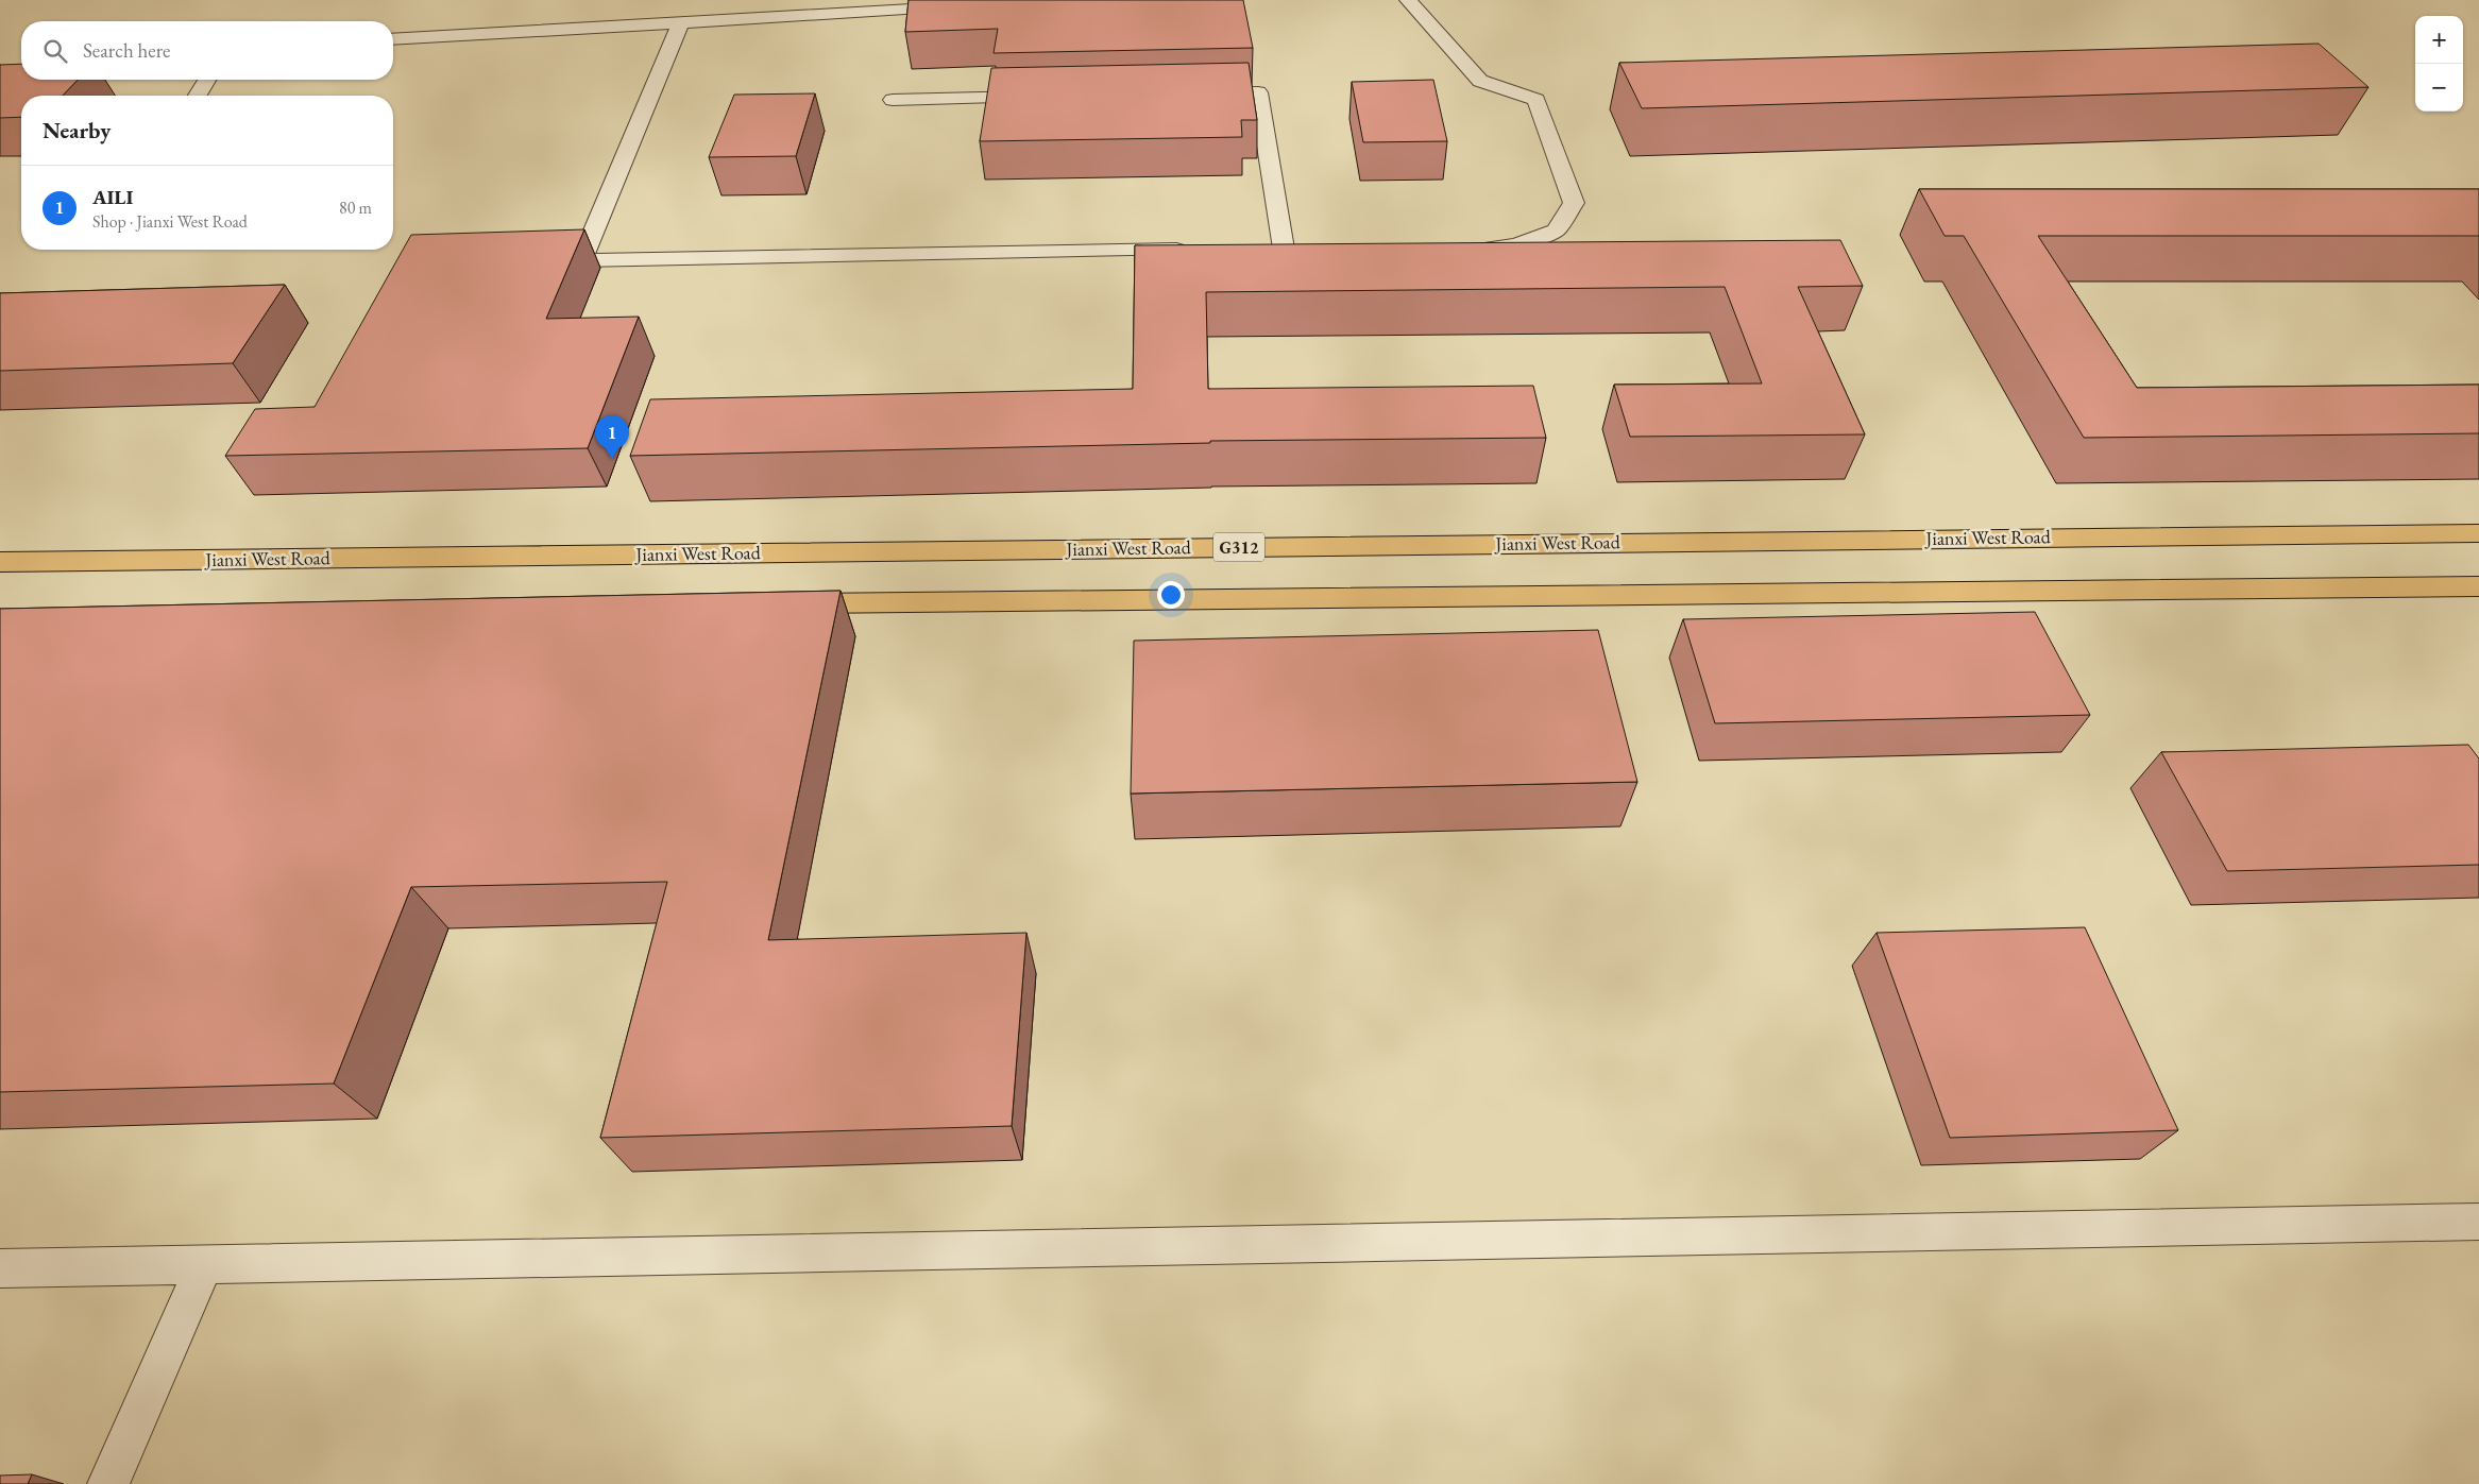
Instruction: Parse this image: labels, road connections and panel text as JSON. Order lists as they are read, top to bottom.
{
  "streets": {
    "highway": ["Jianxi West Road", "G312"]
  },
  "page": {
    "map_buttons": ["+", "−"],
    "search": "Search here",
    "heading": "Nearby",
    "list": [
      {
        "mark": "1",
        "name": "AILI",
        "note": "Shop · Jianxi West Road",
        "value": "80 m"
      }
    ],
    "pins": "1"
  }
}
